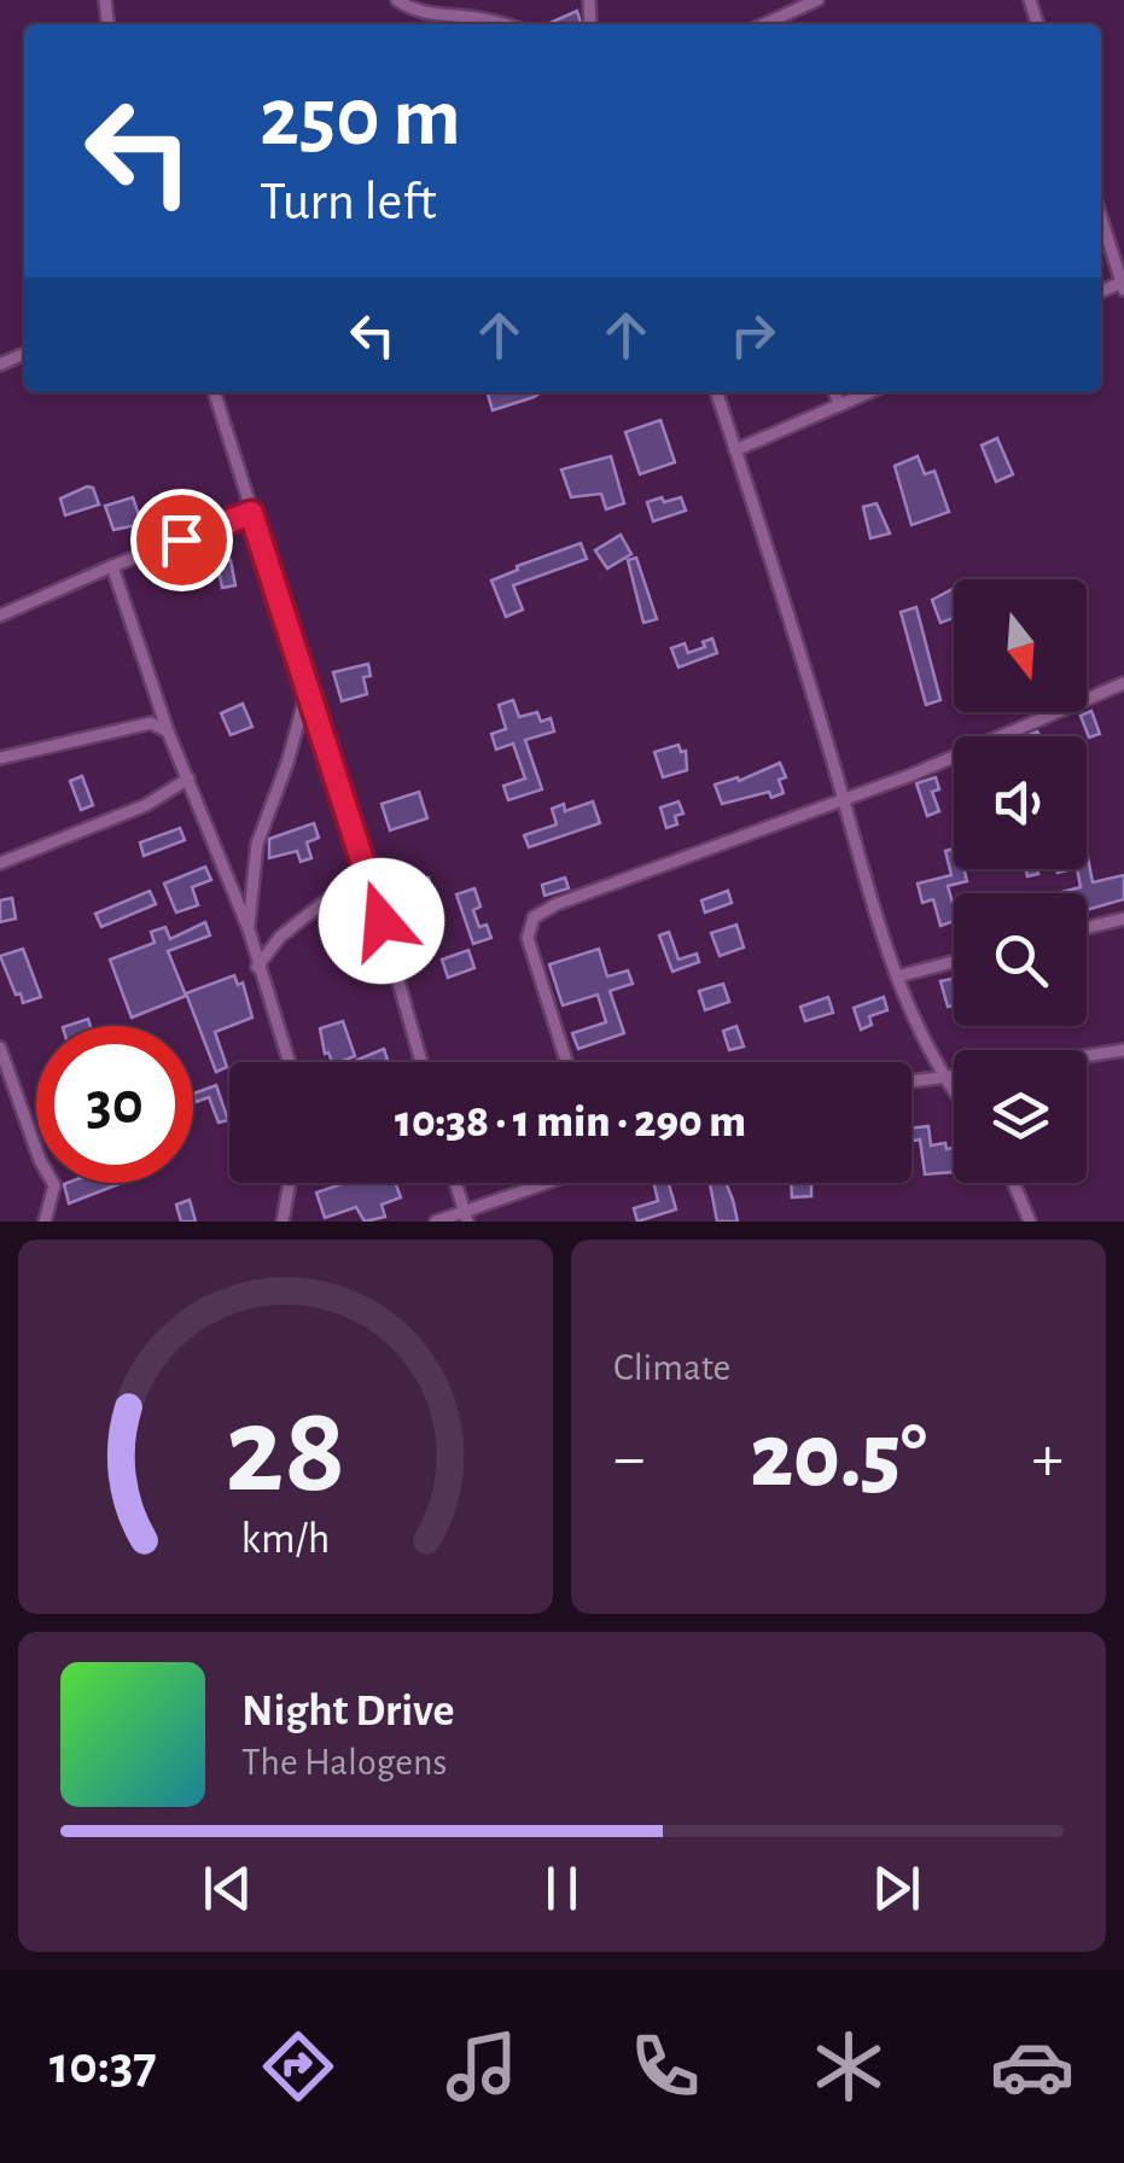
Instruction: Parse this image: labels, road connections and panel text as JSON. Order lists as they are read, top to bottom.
{
  "north": "bottom",
  "page": {
    "turn": ["250 m", "Turn left"],
    "limit": "30",
    "trip": "10:38 · 1 min · 290 m",
    "tile": "Climate",
    "heat": ["−", "20.5°", "+"],
    "song": ["Night Drive", "The Halogens"],
    "tabs": "10:37",
    "gauge": ["28", "km/h"]
  }
}
